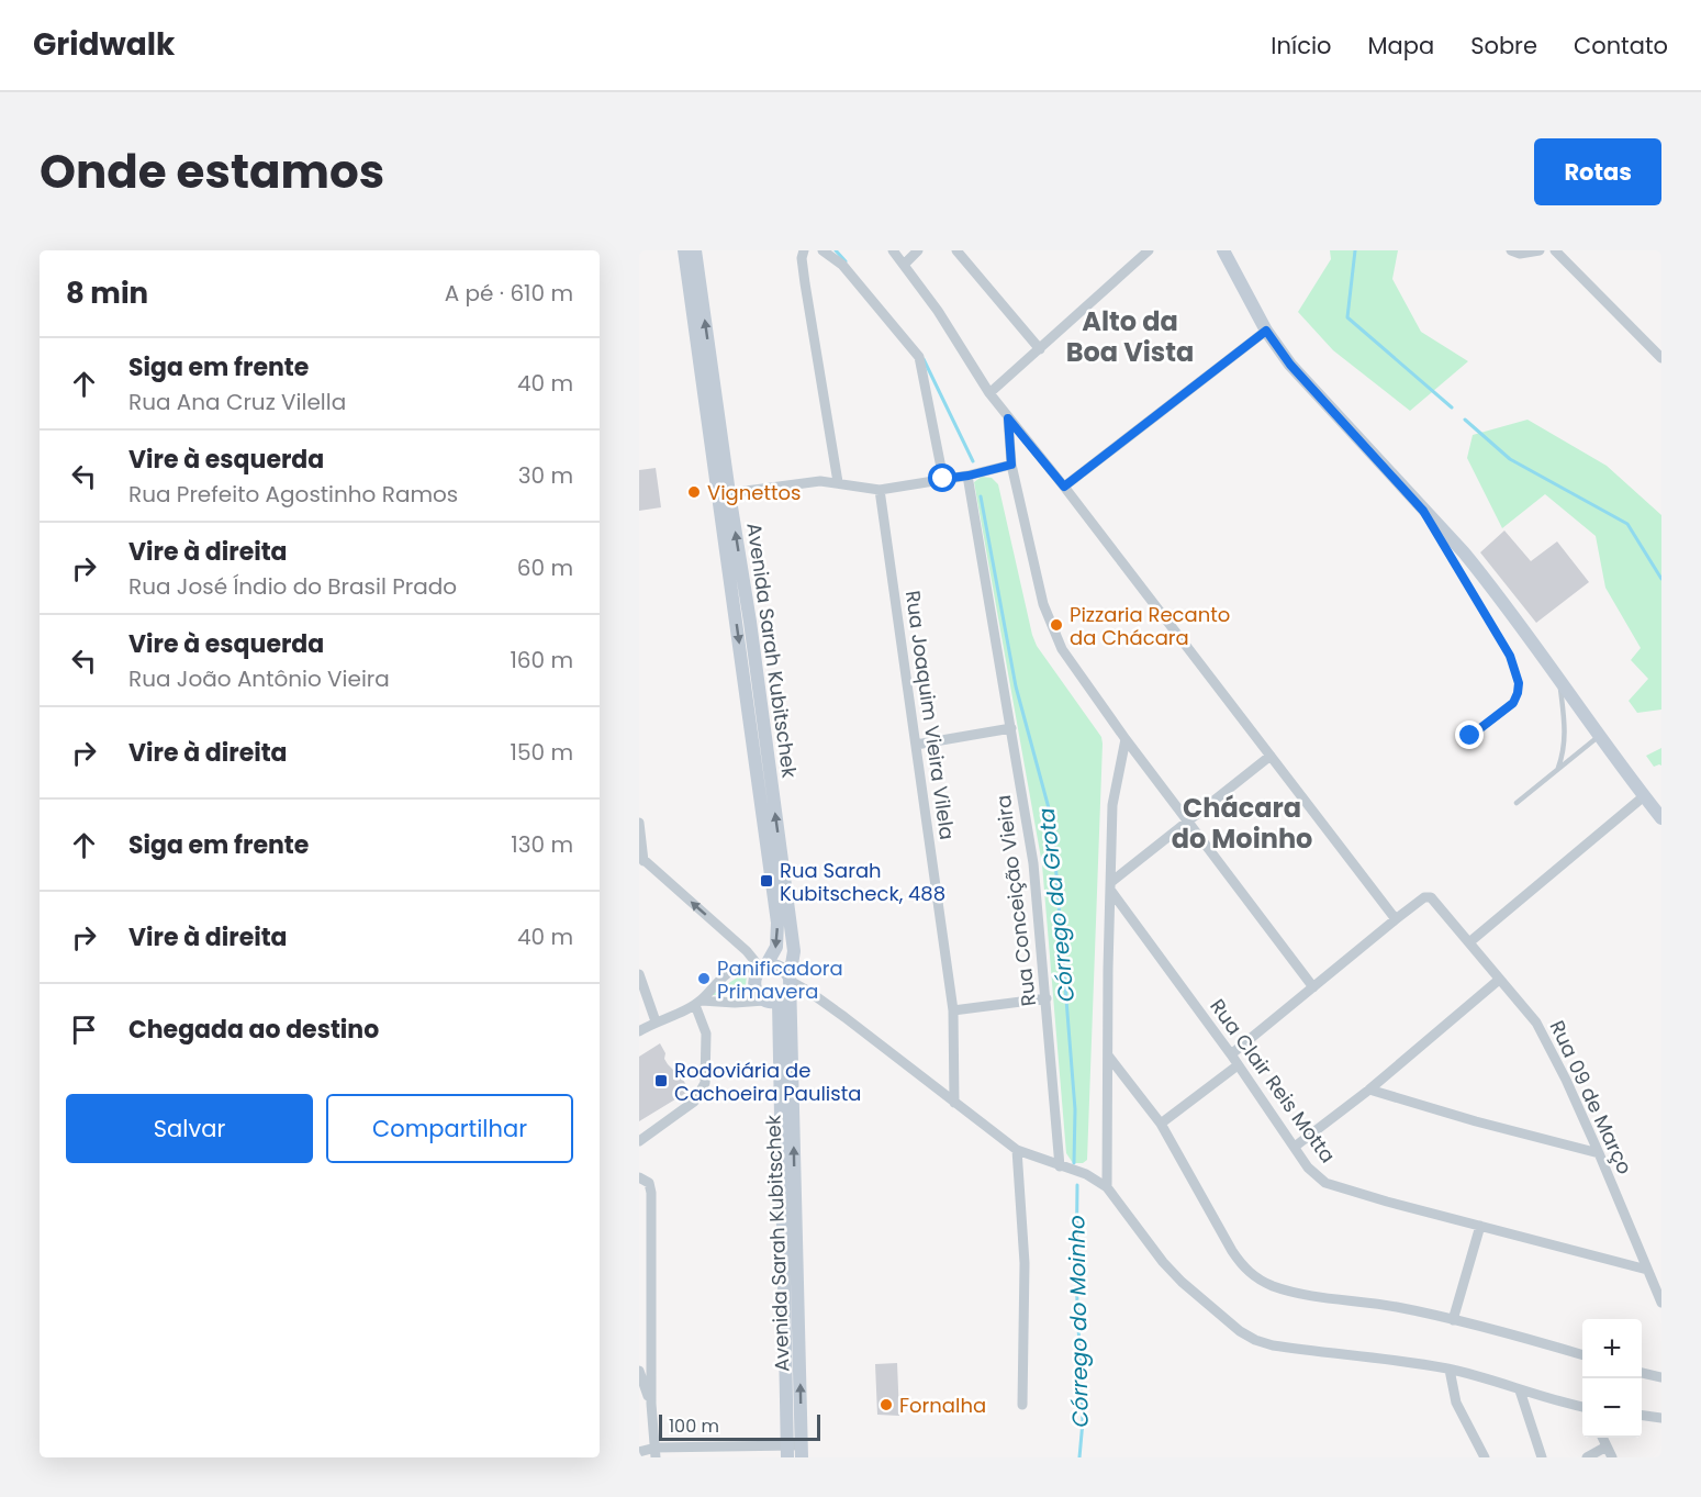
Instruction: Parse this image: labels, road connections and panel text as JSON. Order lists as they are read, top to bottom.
{
  "streets": {
    "main road": ["Avenida Sarah Kubitschek"],
    "street": [
      "Rua Joaquim Vieira Vilela",
      "Rua Conceição Vieira",
      "Rua Clair Reis Motta",
      "Rua 09 de Março"
    ]
  },
  "crossings": [
    ["Rua Clair Reis Motta", "Rua 09 de Março"]
  ],
  "districts": ["Alto da Boa Vista", "Chácara do Moinho"],
  "water": ["Córrego da Grota", "Córrego do Moinho"],
  "places": {
    "other": [
      "Vignettos",
      "Pizzaria Recanto da Chácara",
      "Panificadora Primavera",
      "Fornalha"
    ],
    "transit": ["Rua Sarah Kubitscheck, 488", "Rodoviária de Cachoeira Paulista"]
  },
  "scale_bar": "100 m",
  "page": {
    "header": "Gridwalk",
    "nav": [
      "Início",
      "Mapa",
      "Sobre",
      "Contato"
    ],
    "title": "Onde estamos",
    "buttons": [
      "Rotas",
      ["Salvar", "Compartilhar"]
    ],
    "heading": ["8 min", "A pé · 610 m"],
    "list": [
      ["Siga em frente", "Rua Ana Cruz Vilella", "40 m"],
      ["Vire à esquerda", "Rua Prefeito Agostinho Ramos", "30 m"],
      ["Vire à direita", "Rua José Índio do Brasil Prado", "60 m"],
      ["Vire à esquerda", "Rua João Antônio Vieira", "160 m"],
      ["Vire à direita", "150 m"],
      ["Siga em frente", "130 m"],
      ["Vire à direita", "40 m"],
      "Chegada ao destino"
    ],
    "map_buttons": ["+", "−"],
    "scale": "100 m"
  }
}
